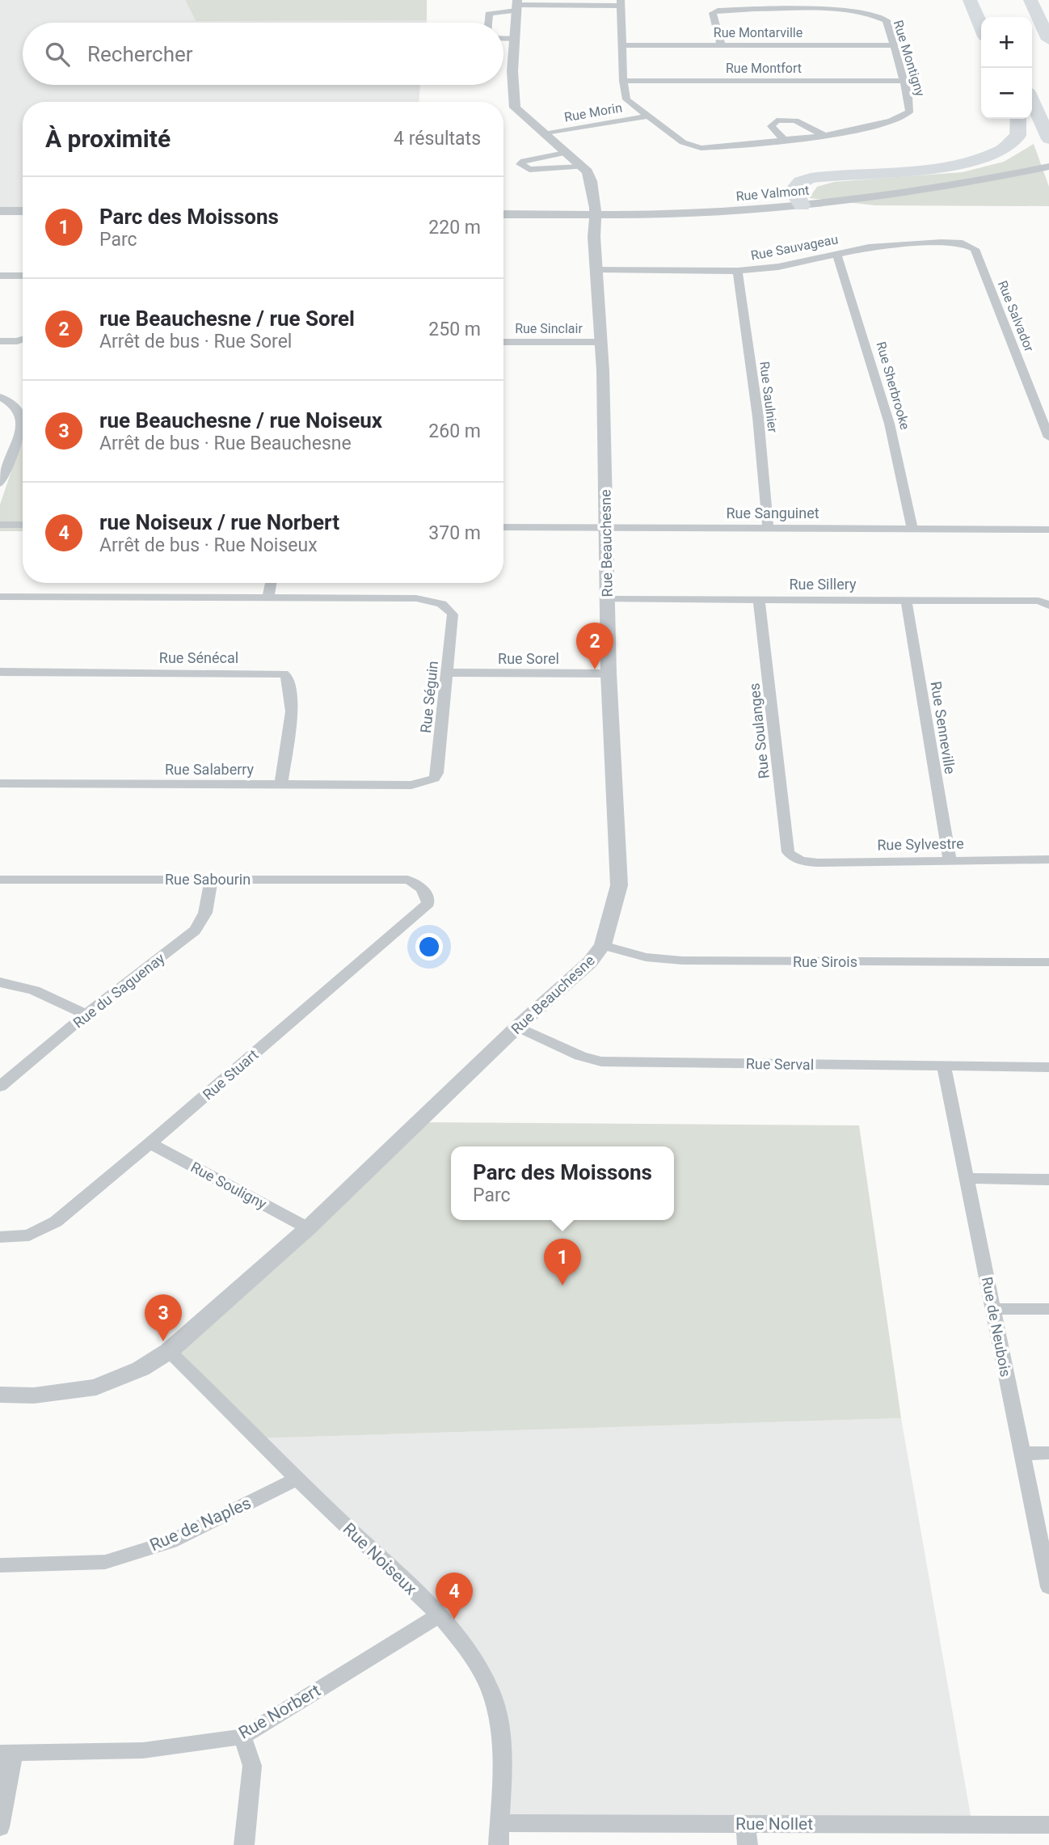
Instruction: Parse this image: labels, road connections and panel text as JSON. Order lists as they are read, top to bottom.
{
  "streets": {
    "street": [
      "Rue Montarville",
      "Rue Montigny",
      "Rue Montfort",
      "Rue Morin",
      "Rue Valmont",
      "Rue Sauvageau",
      "Rue Salvador",
      "Rue Sinclair",
      "Rue Sherbrooke",
      "Rue Saulnier",
      "Rue Sanguinet",
      "Rue Beauchesne",
      "Rue Sillery",
      "Rue Sénécal",
      "Rue Sorel",
      "Rue Séguin",
      "Rue Senneville",
      "Rue Soulanges",
      "Rue Salaberry",
      "Rue Sylvestre",
      "Rue Sabourin",
      "Rue Sirois",
      "Rue du Saguenay",
      "Rue Serval",
      "Rue Stuart",
      "Rue Souligny",
      "Rue de Neubois",
      "Rue de Naples",
      "Rue Noiseux",
      "Rue Norbert",
      "Rue Nollet"
    ]
  },
  "crossings": [
    ["Rue Montarville", "Rue Montigny"],
    ["Rue Montigny", "Rue Montfort"],
    ["Rue Valmont", "Rue Beauchesne"],
    ["Rue Sauvageau", "Rue Salvador"],
    ["Rue Sauvageau", "Rue Sherbrooke"],
    ["Rue Sauvageau", "Rue Saulnier"],
    ["Rue Sauvageau", "Rue Beauchesne"],
    ["Rue Sinclair", "Rue Beauchesne"],
    ["Rue Sherbrooke", "Rue Sanguinet"],
    ["Rue Saulnier", "Rue Sanguinet"],
    ["Rue Sanguinet", "Rue Beauchesne"],
    ["Rue Beauchesne", "Rue Sillery"],
    ["Rue Beauchesne", "Rue Sorel"],
    ["Rue Beauchesne", "Rue Sirois"],
    ["Rue Beauchesne", "Rue Serval"],
    ["Rue Beauchesne", "Rue Souligny"],
    ["Rue Beauchesne", "Rue Noiseux"],
    ["Rue Sillery", "Rue Senneville"],
    ["Rue Sillery", "Rue Soulanges"],
    ["Rue Sénécal", "Rue Salaberry"],
    ["Rue Sorel", "Rue Séguin"],
    ["Rue Séguin", "Rue Salaberry"],
    ["Rue Senneville", "Rue Sylvestre"],
    ["Rue Soulanges", "Rue Sylvestre"],
    ["Rue Sabourin", "Rue du Saguenay"],
    ["Rue Sabourin", "Rue Stuart"],
    ["Rue Serval", "Rue de Neubois"],
    ["Rue Stuart", "Rue Souligny"],
    ["Rue de Naples", "Rue Noiseux"],
    ["Rue Noiseux", "Rue Norbert"],
    ["Rue Noiseux", "Rue Nollet"]
  ],
  "page": {
    "map_buttons": ["+", "−"],
    "search": "Rechercher",
    "heading": ["À proximité", "4 résultats"],
    "list": [
      {
        "mark": "1",
        "name": "Parc des Moissons",
        "note": "Parc",
        "value": "220 m"
      },
      {
        "mark": "2",
        "name": "rue Beauchesne / rue Sorel",
        "note": "Arrêt de bus · Rue Sorel",
        "value": "250 m"
      },
      {
        "mark": "3",
        "name": "rue Beauchesne / rue Noiseux",
        "note": "Arrêt de bus · Rue Beauchesne",
        "value": "260 m"
      },
      {
        "mark": "4",
        "name": "rue Noiseux / rue Norbert",
        "note": "Arrêt de bus · Rue Noiseux",
        "value": "370 m"
      }
    ],
    "pins": [
      "2",
      "1",
      "3",
      "4"
    ],
    "popup": ["Parc des Moissons", "Parc"]
  }
}
